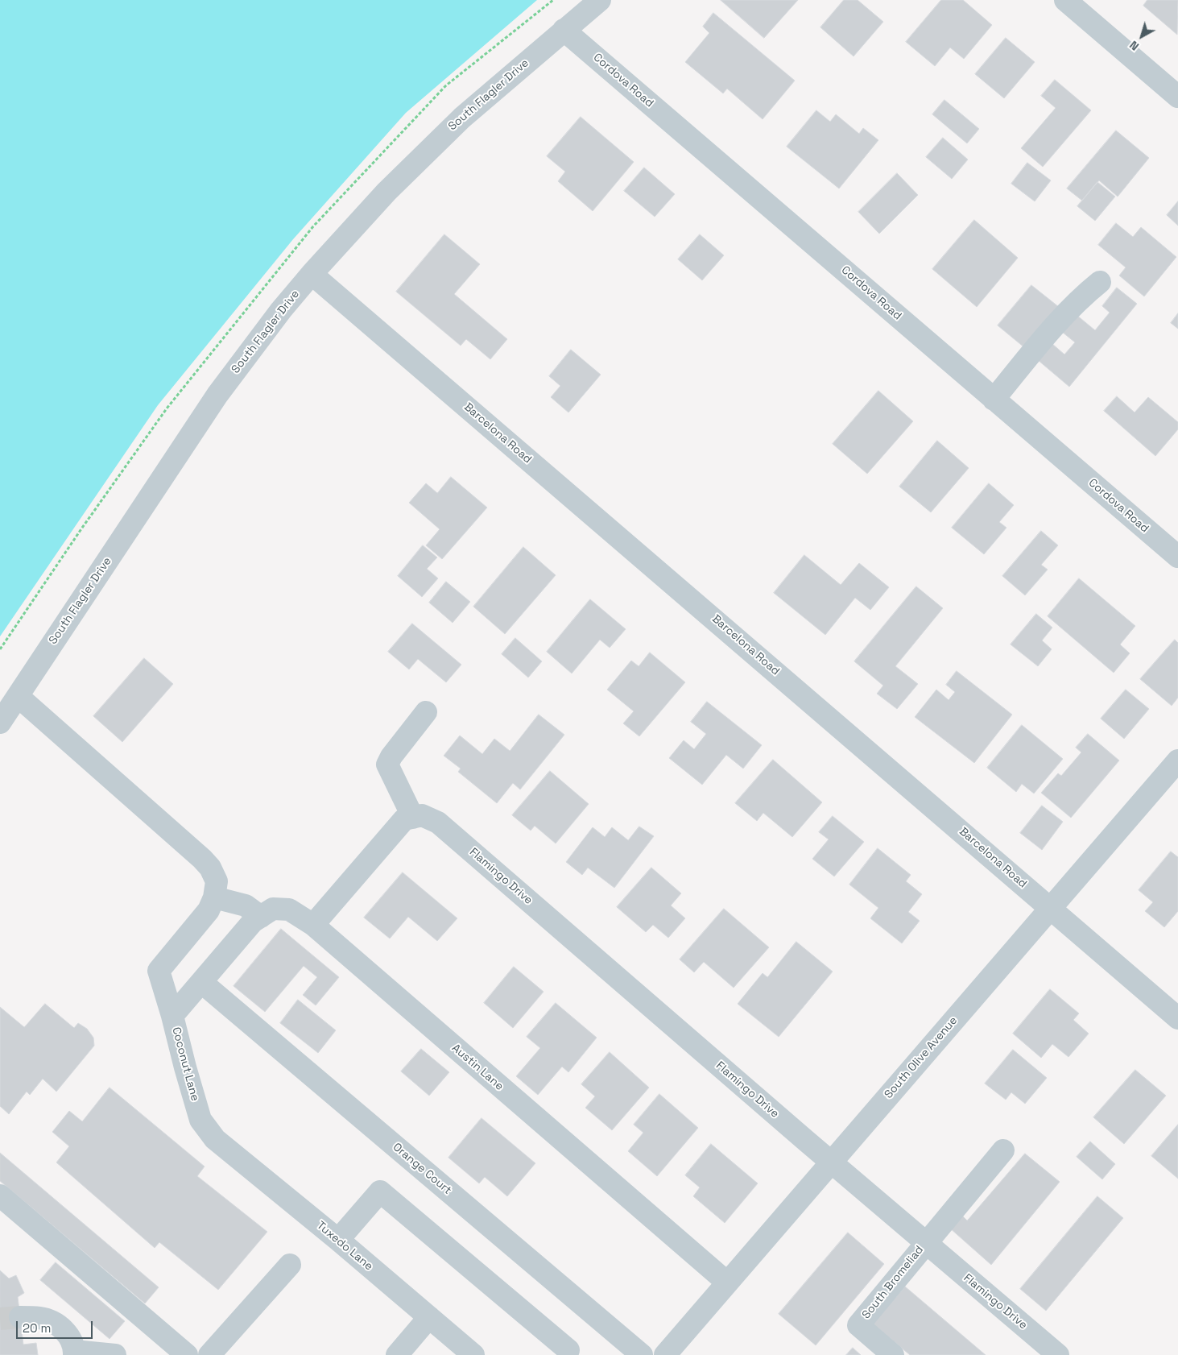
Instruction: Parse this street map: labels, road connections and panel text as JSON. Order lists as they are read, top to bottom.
{
  "streets": {
    "street": [
      "Cordova Road",
      "South Flagler Drive",
      "Barcelona Road",
      "Flamingo Drive",
      "South Olive Avenue",
      "Coconut Lane",
      "Austin Lane",
      "Orange Court",
      "Tuxedo Lane",
      "South Bromeliad"
    ]
  },
  "crossings": [
    ["Cordova Road", "South Flagler Drive"],
    ["South Flagler Drive", "Barcelona Road"],
    ["Barcelona Road", "South Olive Avenue"],
    ["Flamingo Drive", "South Olive Avenue"],
    ["Flamingo Drive", "South Bromeliad"],
    ["South Olive Avenue", "Austin Lane"],
    ["Coconut Lane", "Austin Lane"],
    ["Coconut Lane", "Orange Court"],
    ["Coconut Lane", "Tuxedo Lane"]
  ],
  "scale_bar": "20 m",
  "north": "bottom left"
}
